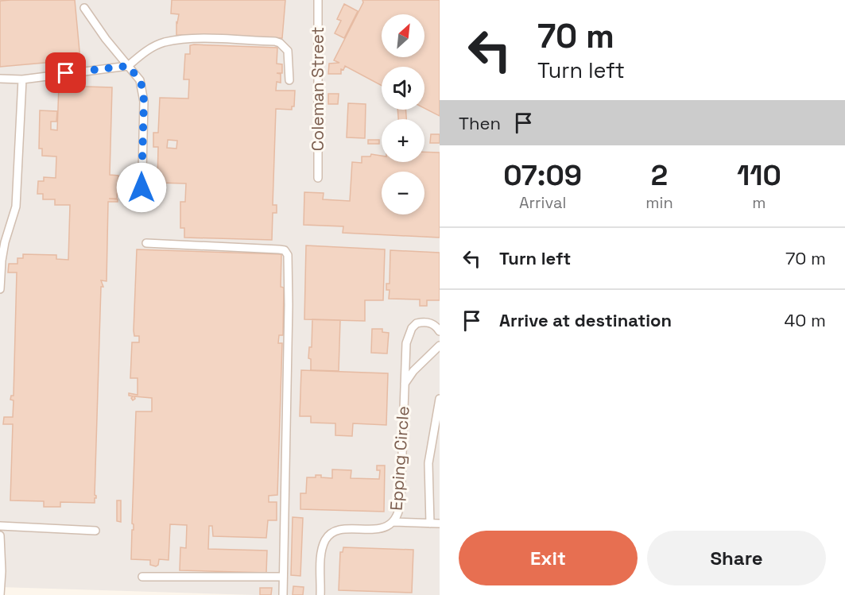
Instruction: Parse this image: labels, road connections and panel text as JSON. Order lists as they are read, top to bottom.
{
  "streets": {
    "lane": ["Coleman Street", "Epping Circle"]
  },
  "north": "top right",
  "page": {
    "turn": ["70 m", "Turn left"],
    "map_buttons": ["+", "−"],
    "then": "Then",
    "eta": [
      "07:09",
      "Arrival",
      "2",
      "min",
      "110",
      "m"
    ],
    "list": [
      {
        "name": "Turn left",
        "value": "70 m"
      },
      {
        "name": "Arrive at destination",
        "value": "40 m"
      }
    ],
    "buttons": ["Exit", "Share"]
  }
}
